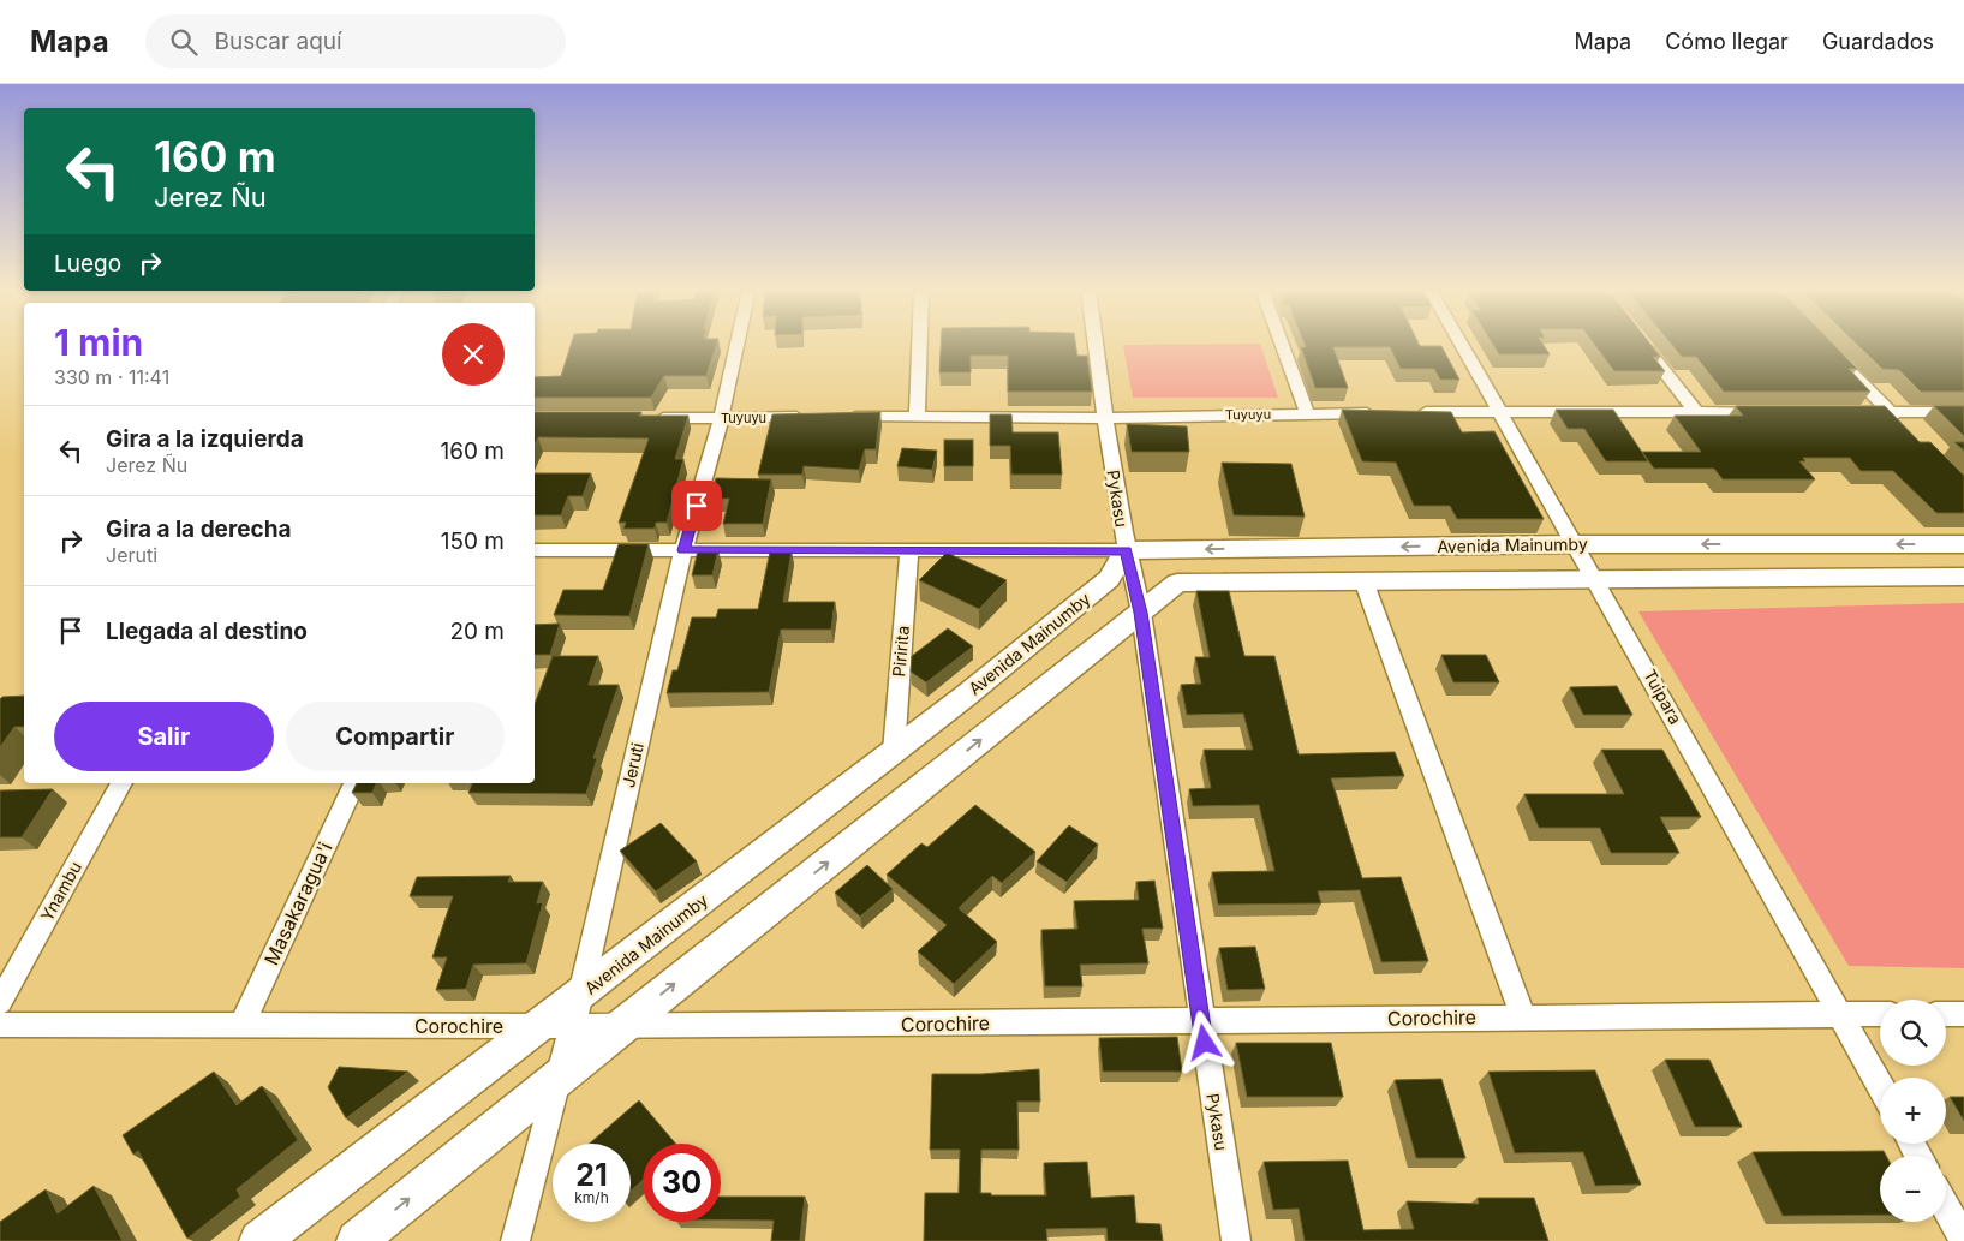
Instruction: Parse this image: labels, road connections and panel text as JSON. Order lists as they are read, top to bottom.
{
  "streets": {
    "street": [
      "Tuyuyu",
      "Pykasu",
      "Avenida Mainumby",
      "Piririta",
      "Tuipara",
      "Jeruti",
      "Ynambu",
      "Masakaragua'i",
      "Corochire"
    ]
  },
  "crossings": [
    ["Tuyuyu", "Pykasu"],
    ["Tuyuyu", "Jeruti"],
    ["Pykasu", "Avenida Mainumby"],
    ["Pykasu", "Corochire"],
    ["Avenida Mainumby", "Piririta"],
    ["Avenida Mainumby", "Tuipara"],
    ["Avenida Mainumby", "Jeruti"],
    ["Avenida Mainumby", "Corochire"],
    ["Tuipara", "Corochire"],
    ["Jeruti", "Corochire"],
    ["Masakaragua'i", "Corochire"]
  ],
  "page": {
    "header": "Mapa",
    "search": "Buscar aquí",
    "nav": ["Mapa", "Cómo llegar", "Guardados"],
    "turn": ["160 m", "Jerez Ñu"],
    "then": "Luego",
    "heading": ["1 min", "330 m · 11:41"],
    "list": [
      {
        "name": "Gira a la izquierda",
        "note": "Jerez Ñu",
        "value": "160 m"
      },
      {
        "name": "Gira a la derecha",
        "note": "Jeruti",
        "value": "150 m"
      },
      {
        "name": "Llegada al destino",
        "value": "20 m"
      }
    ],
    "buttons": ["Salir", "Compartir"],
    "map_buttons": ["+", "−"],
    "speed": "21 km/h",
    "limit": "30"
  }
}
